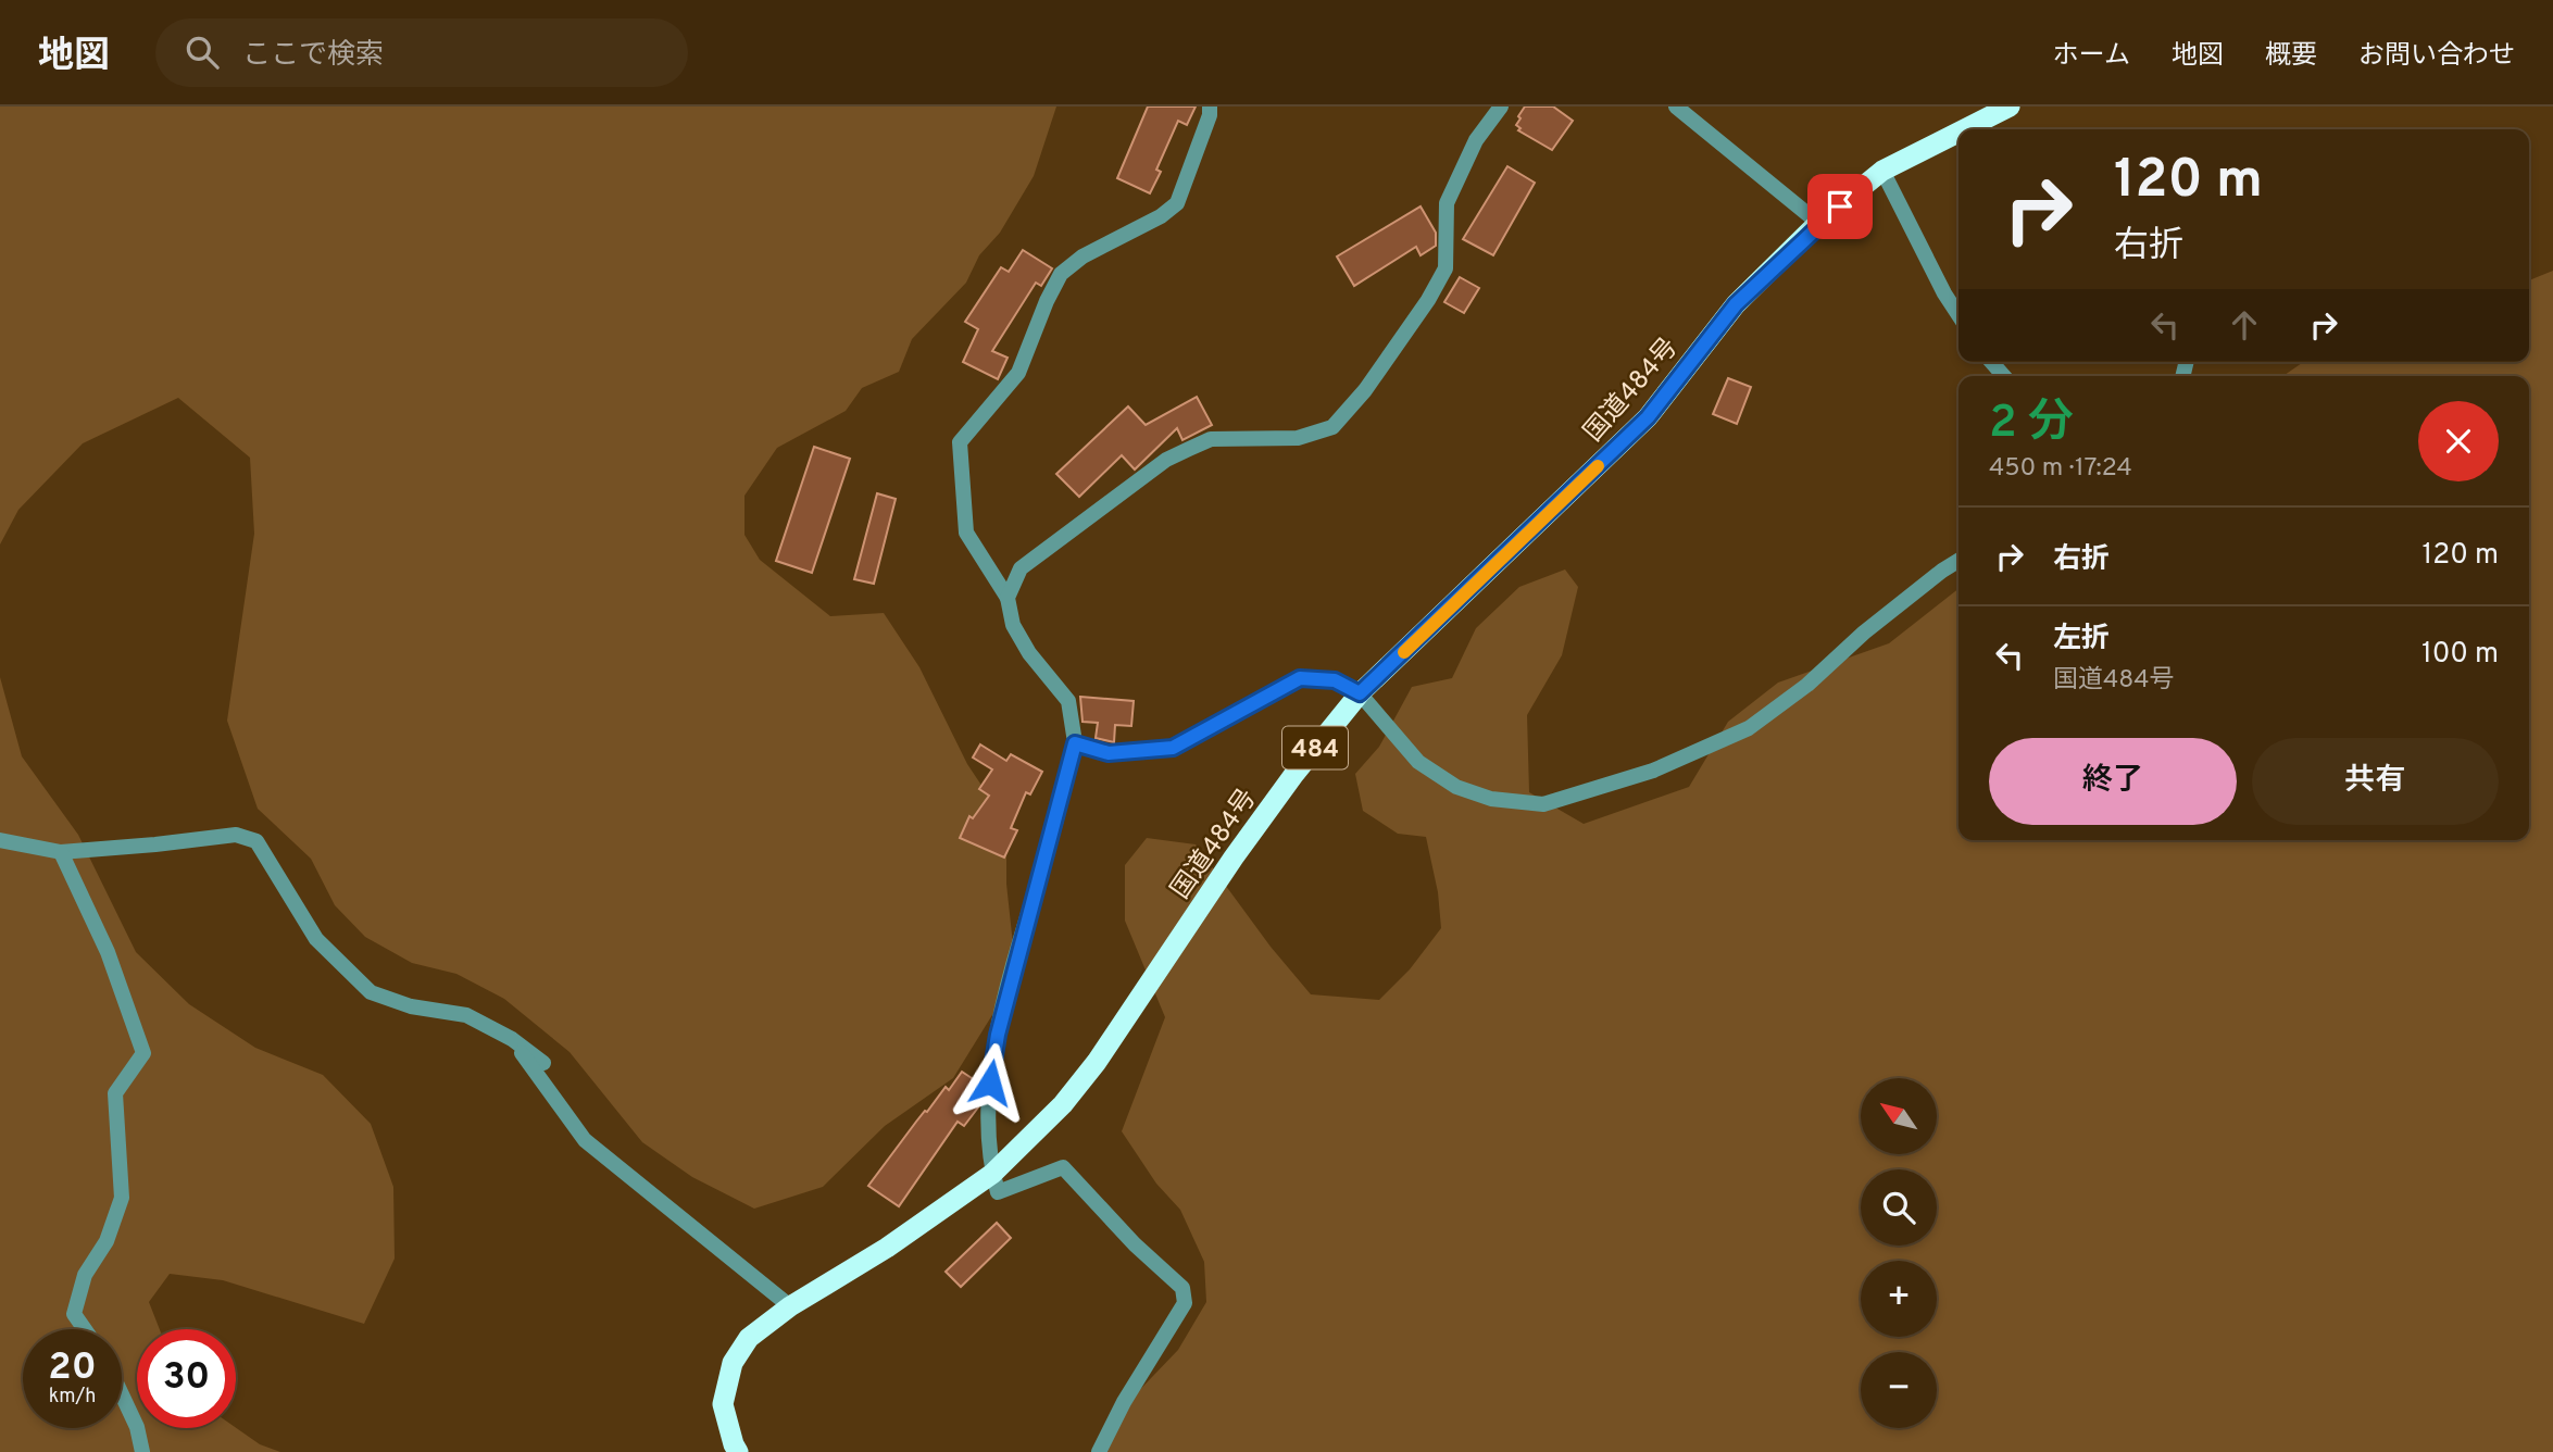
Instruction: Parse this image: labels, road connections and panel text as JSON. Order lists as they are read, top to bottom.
{
  "streets": {
    "highway": ["国道484号", "484"]
  },
  "north": "top left",
  "page": {
    "header": "地図",
    "search": "ここで検索",
    "nav": [
      "ホーム",
      "地図",
      "概要",
      "お問い合わせ"
    ],
    "turn": ["120 m", "右折"],
    "heading": ["2 分", "450 m · 17:24"],
    "list": [
      {
        "name": "右折",
        "value": "120 m"
      },
      {
        "name": "左折",
        "note": "国道484号",
        "value": "100 m"
      }
    ],
    "buttons": ["終了", "共有"],
    "map_buttons": ["+", "−"],
    "speed": "20 km/h",
    "limit": "30"
  }
}
